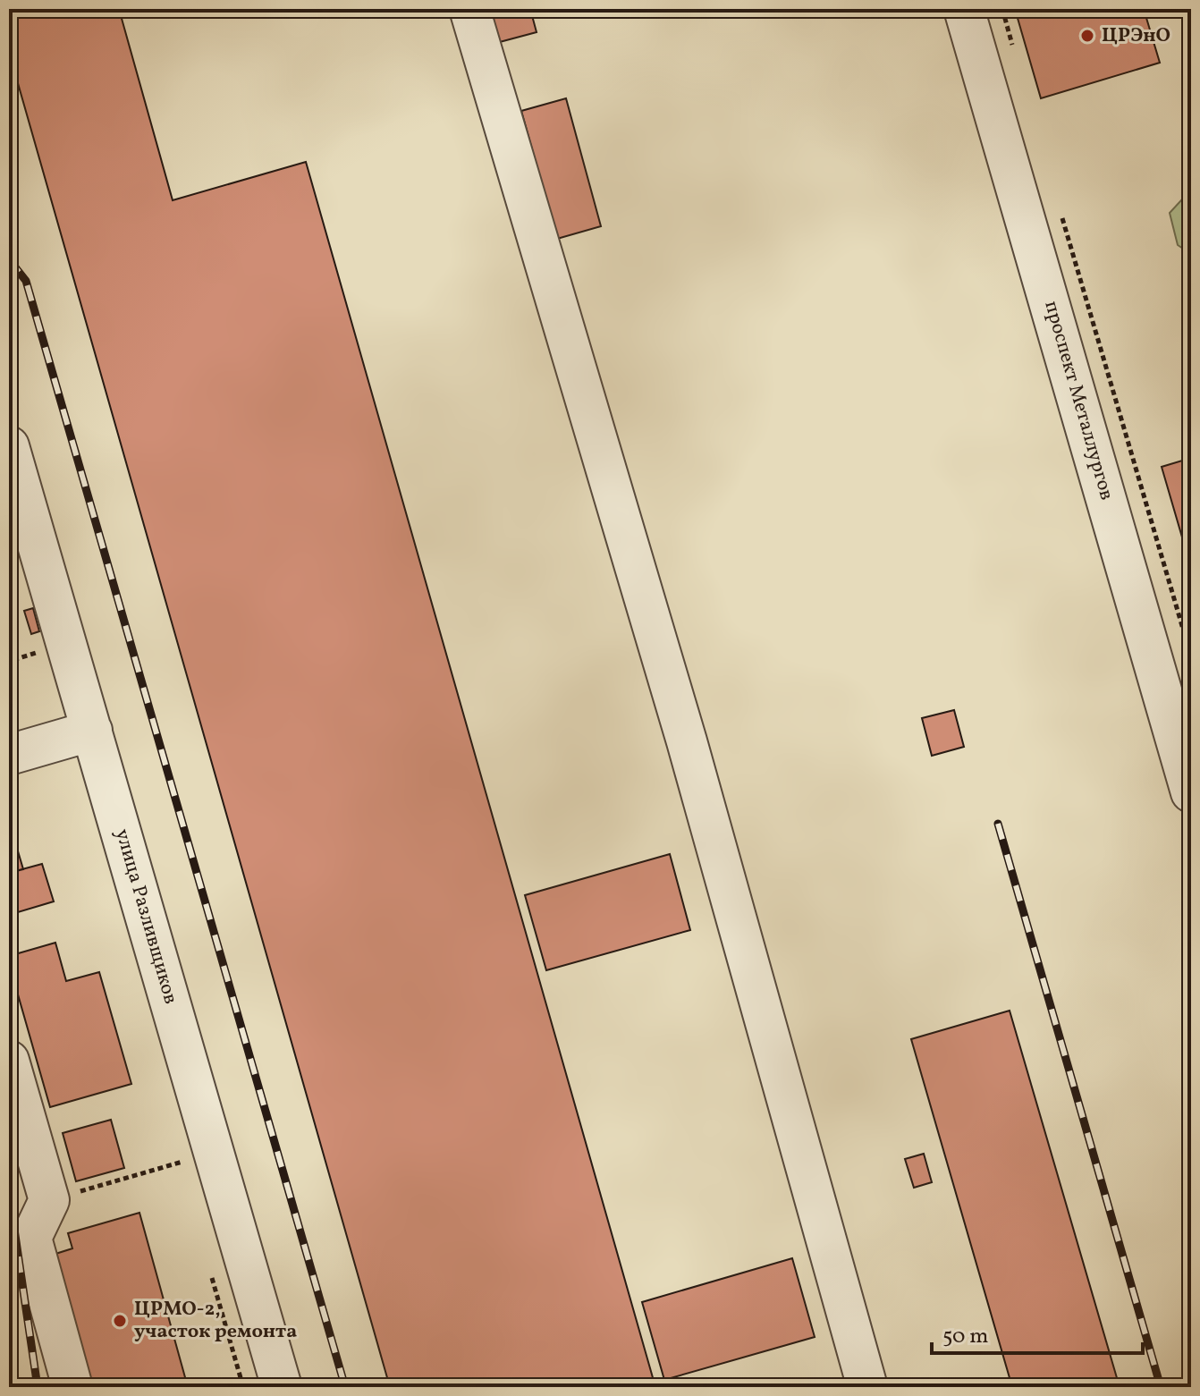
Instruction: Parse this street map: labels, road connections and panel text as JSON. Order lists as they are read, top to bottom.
{
  "streets": {
    "street": ["проспект Металлургов", "улица Разливщиков"]
  },
  "places": ["ЦРЭнО", "ЦРМО-2, участок ремонта"],
  "scale_bar": "50 m"
}
